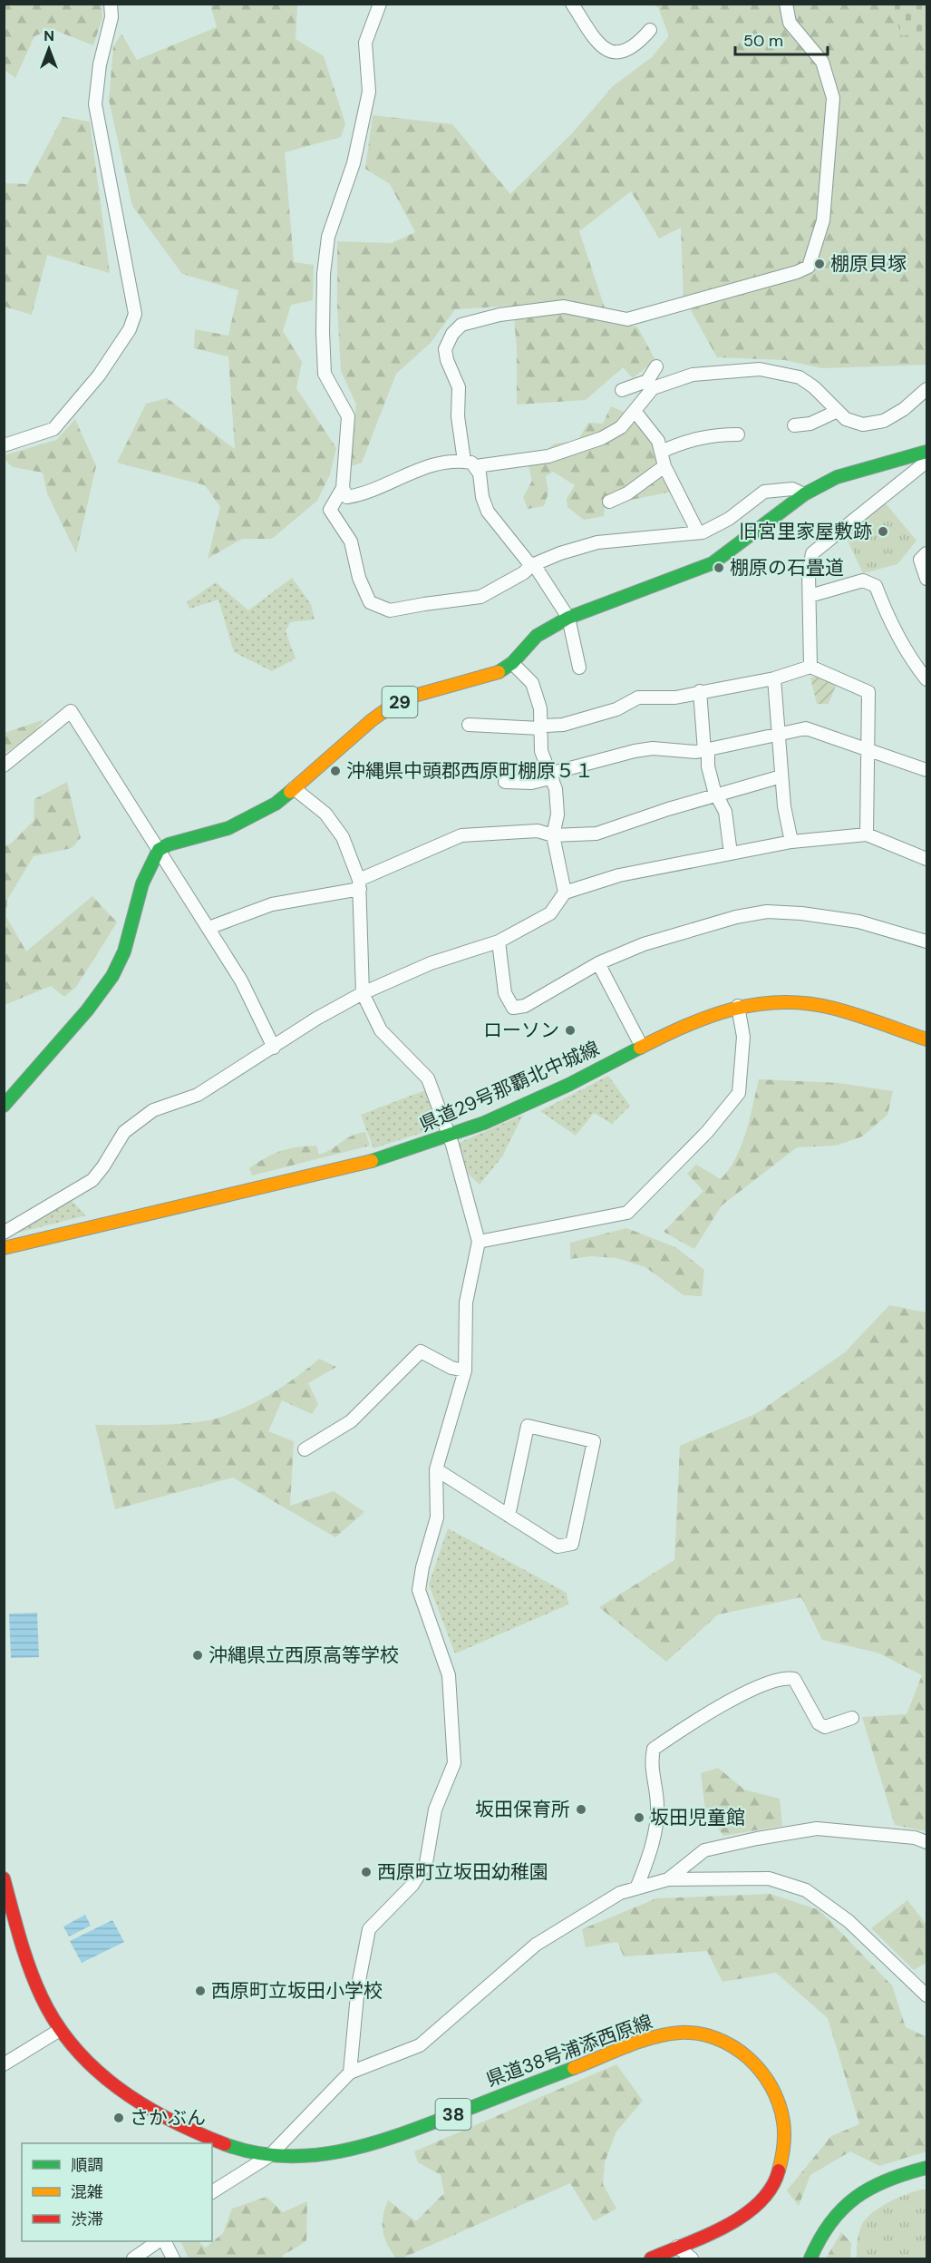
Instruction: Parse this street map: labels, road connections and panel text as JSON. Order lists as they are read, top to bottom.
{
  "streets": {
    "main road": [
      "29",
      "県道29号那覇北中城線",
      "県道38号浦添西原線",
      "38"
    ]
  },
  "places": [
    "棚原貝塚",
    "旧宮里家屋敷跡",
    "棚原の石畳道",
    "沖縄県中頭郡西原町棚原５１",
    "ローソン",
    "沖縄県立西原高等学校",
    "坂田保育所",
    "坂田児童館",
    "西原町立坂田幼稚園",
    "西原町立坂田小学校",
    "さかぶん"
  ],
  "legend": ["順調", "混雑", "渋滞"],
  "scale_bar": "50 m",
  "north": "top"
}
